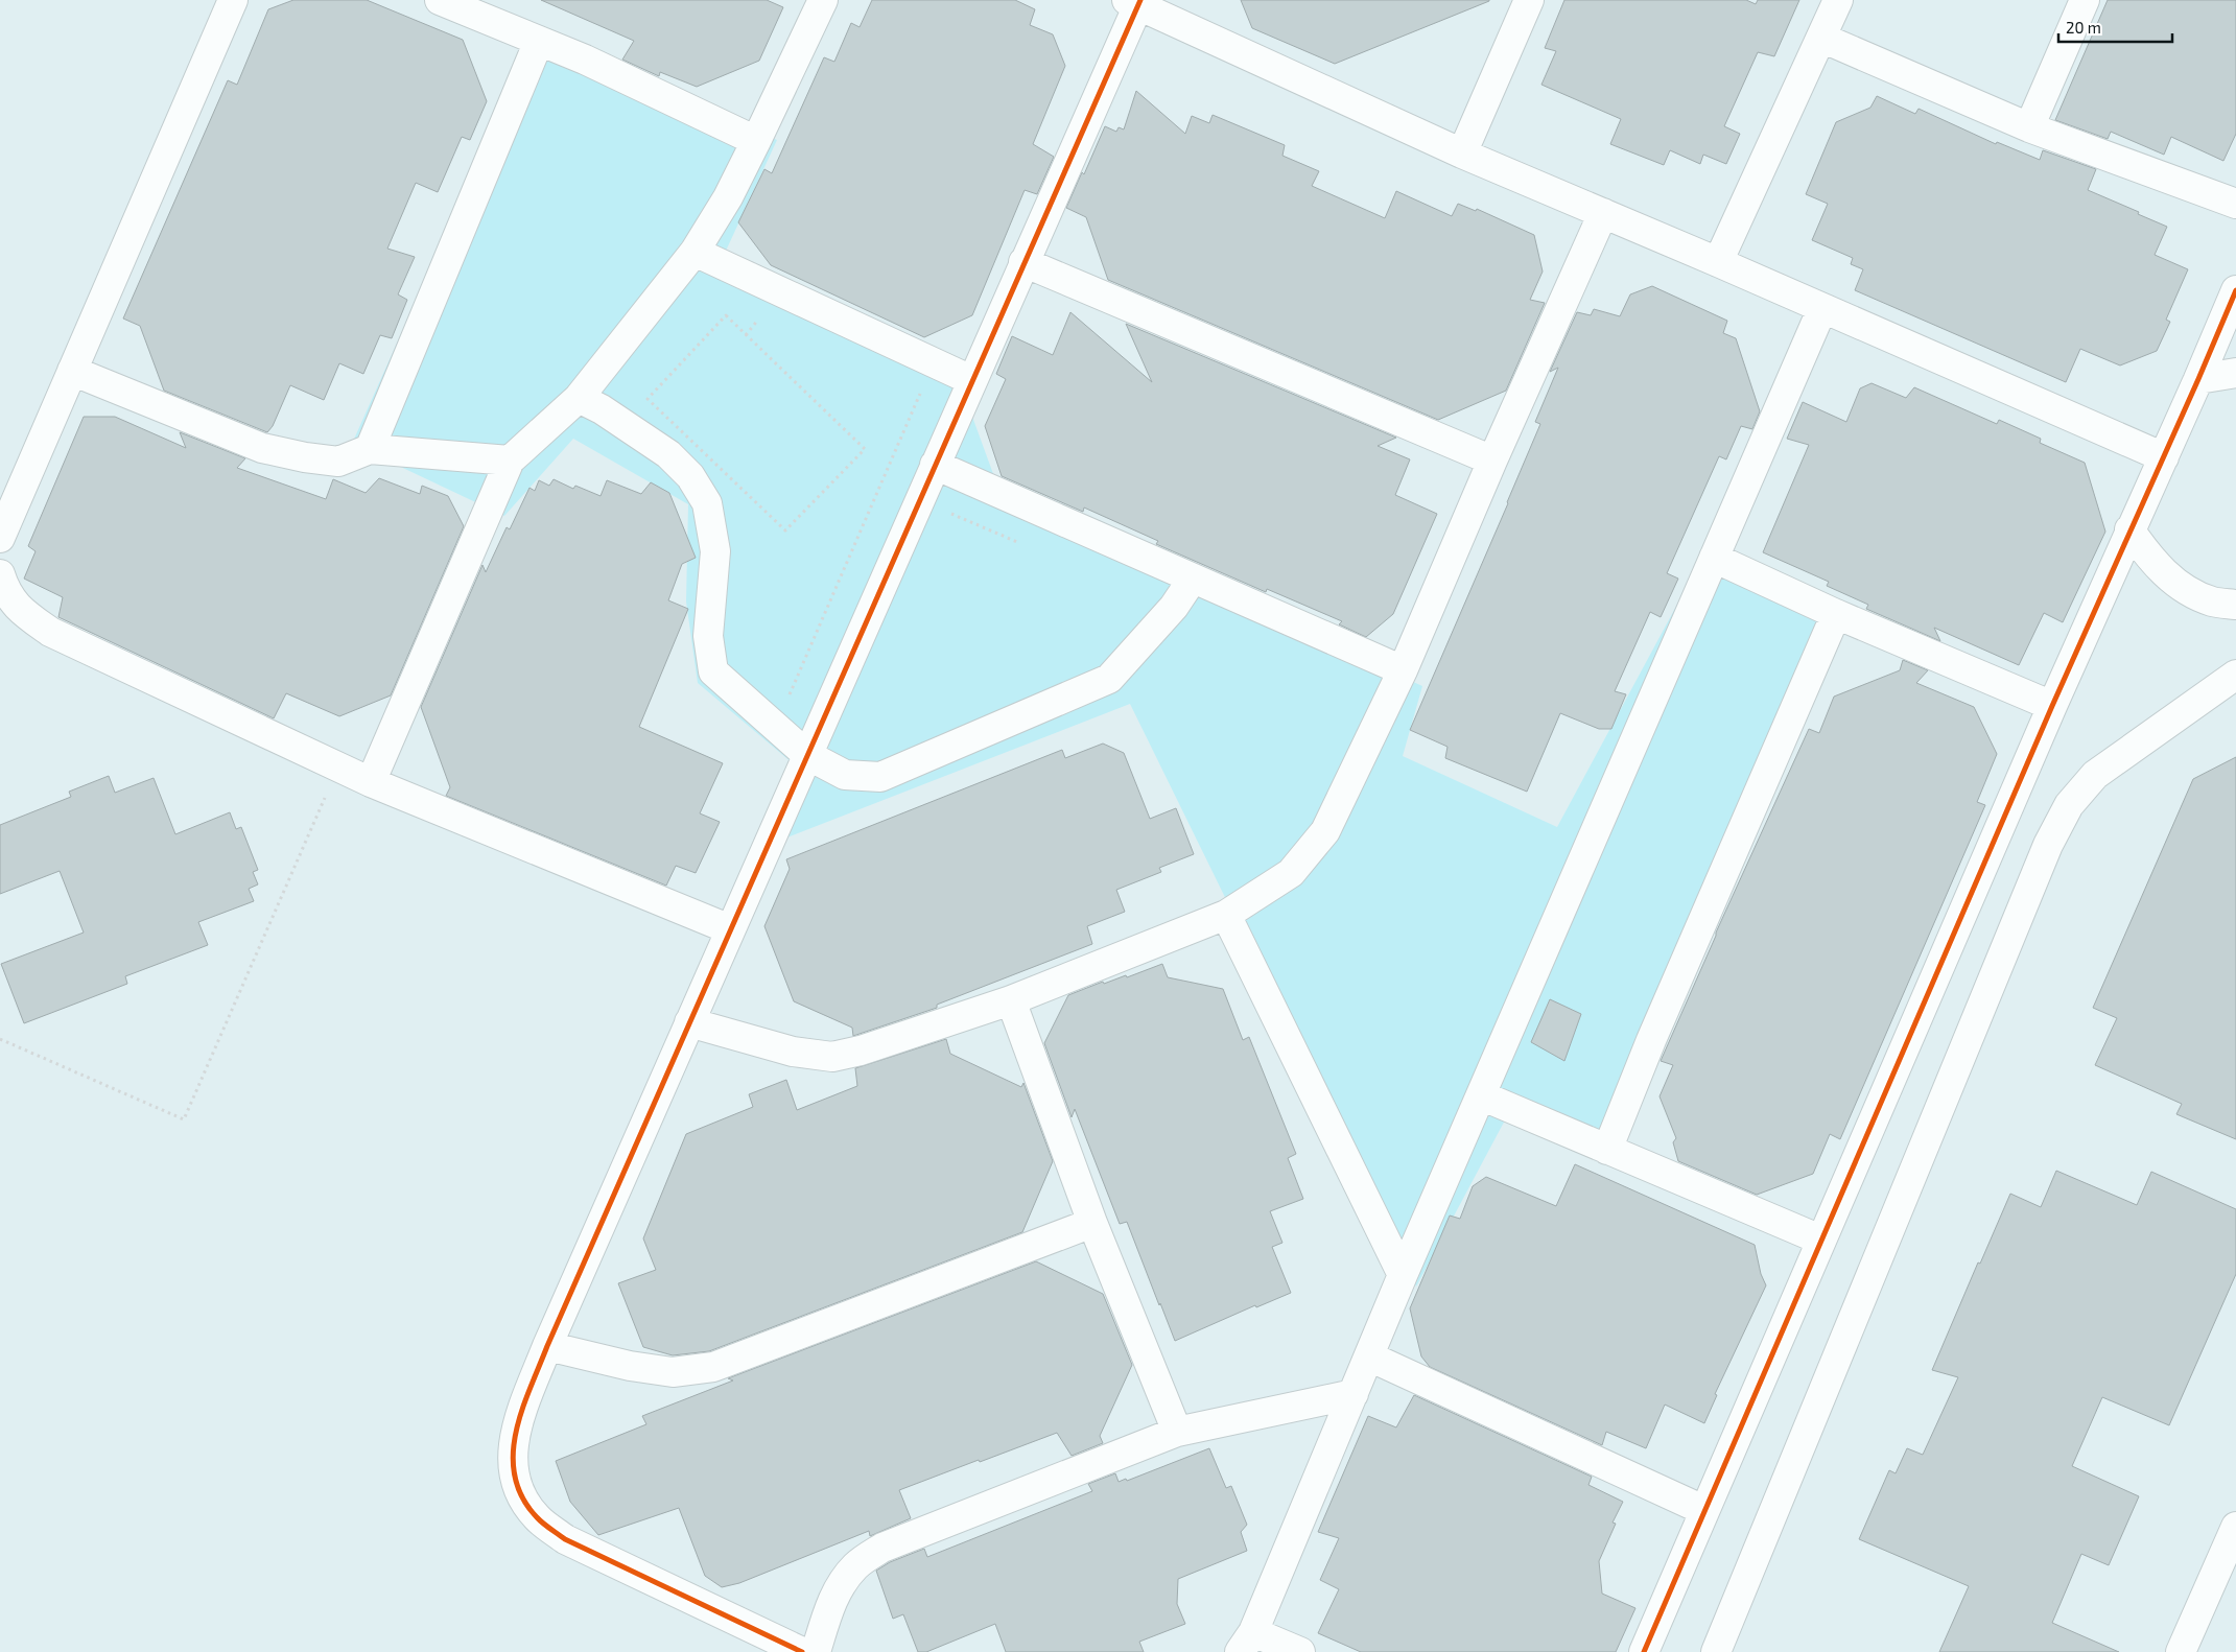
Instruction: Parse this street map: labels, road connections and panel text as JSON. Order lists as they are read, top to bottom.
{
  "scale_bar": "20 m"
}
